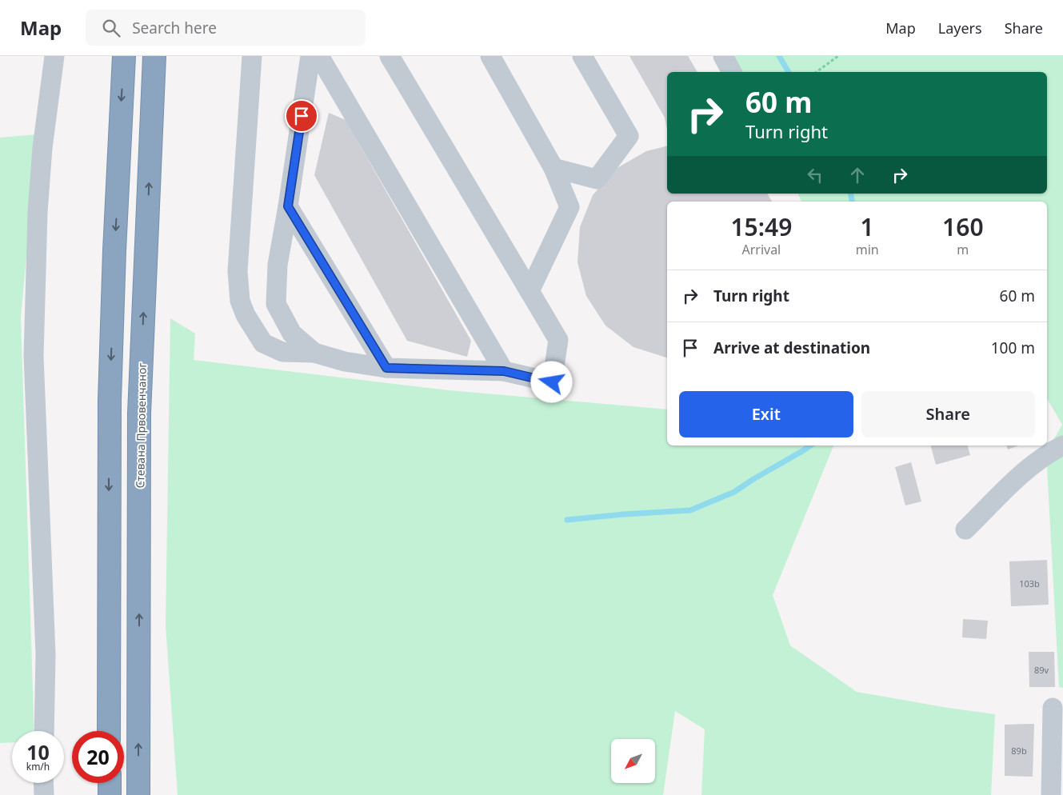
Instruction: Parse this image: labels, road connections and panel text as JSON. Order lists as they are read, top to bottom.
{
  "streets": {
    "highway": ["Стевана Првовенчаног"]
  },
  "house_numbers": ["103b", "89v", "89b"],
  "north": "bottom left",
  "page": {
    "header": "Map",
    "search": "Search here",
    "nav": ["Map", "Layers", "Share"],
    "turn": ["60 m", "Turn right"],
    "eta": [
      "15:49",
      "Arrival",
      "1",
      "min",
      "160",
      "m"
    ],
    "list": [
      {
        "name": "Turn right",
        "value": "60 m"
      },
      {
        "name": "Arrive at destination",
        "value": "100 m"
      }
    ],
    "buttons": ["Exit", "Share"],
    "speed": "10 km/h",
    "limit": "20"
  }
}
